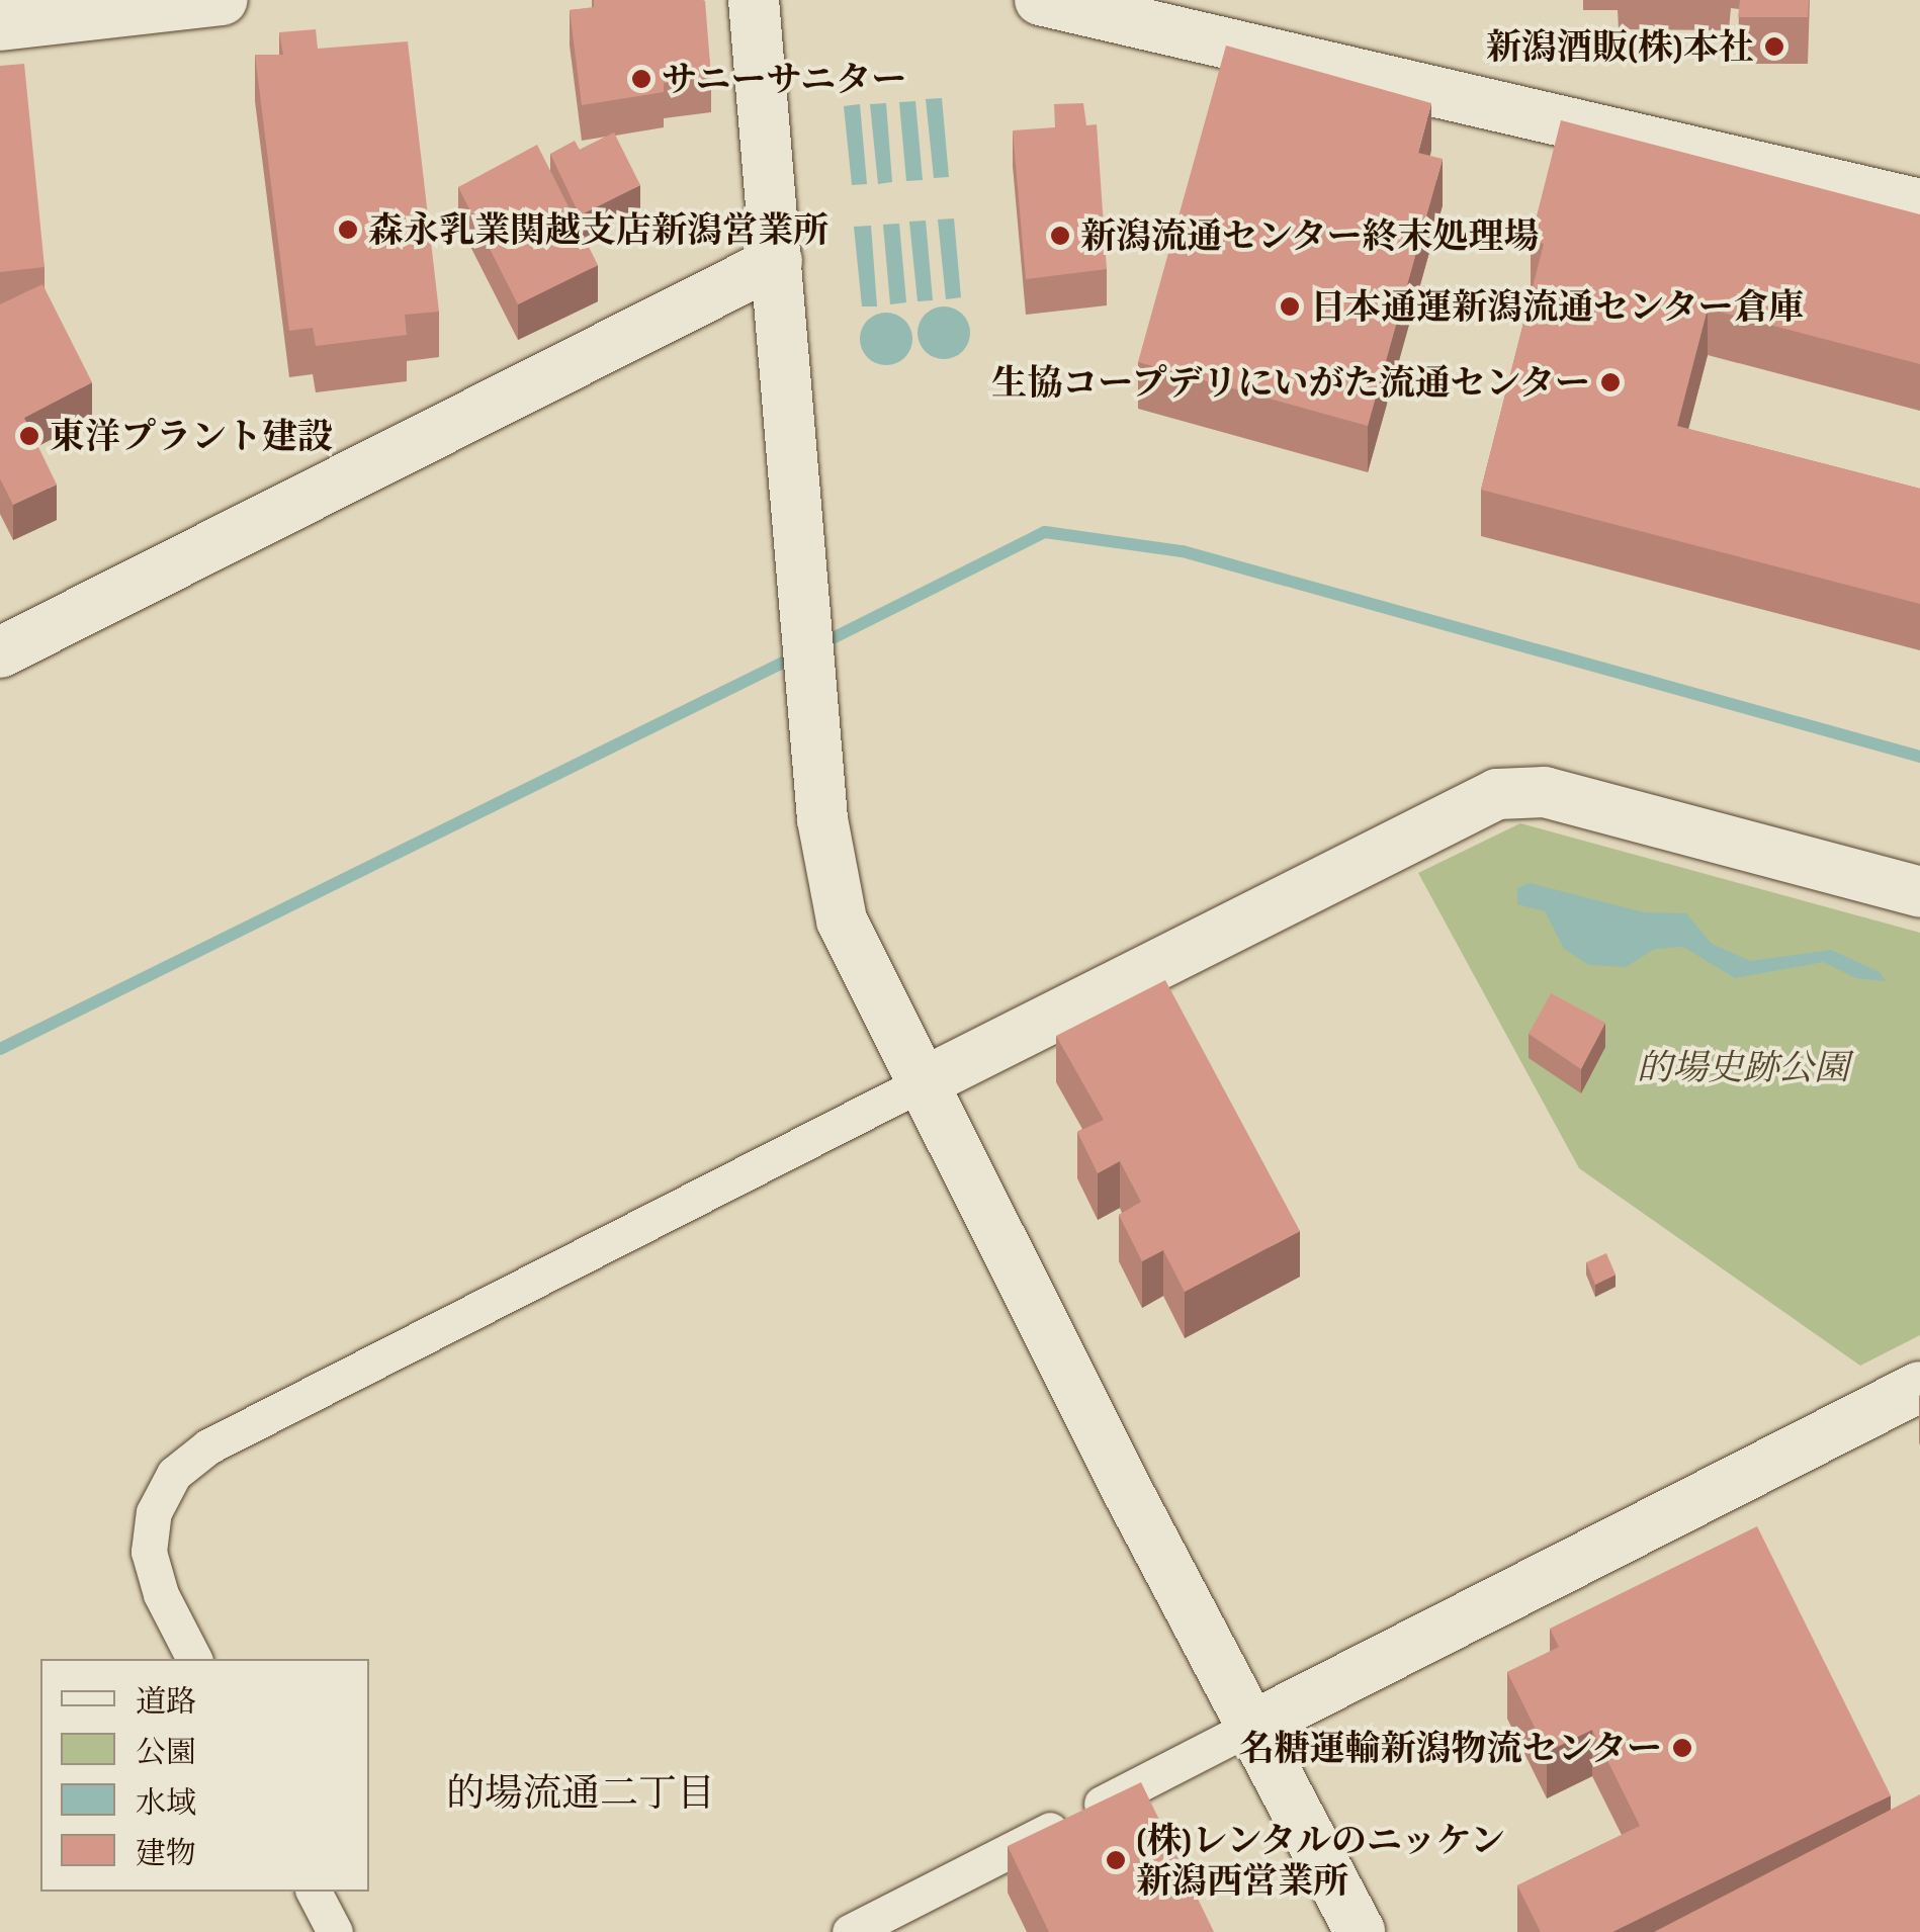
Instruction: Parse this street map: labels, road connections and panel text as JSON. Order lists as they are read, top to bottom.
{
  "districts": ["的場流通二丁目"],
  "parks": ["的場史跡公園"],
  "places": [
    "新潟酒販(株)本社",
    "サニーサニター",
    "森永乳業関越支店新潟営業所",
    "新潟流通センター終末処理場",
    "日本通運新潟流通センター倉庫",
    "生協コープデリにいがた流通センター",
    "東洋プラント建設",
    "名糖運輸新潟物流センター",
    "(株)レンタルのニッケン 新潟西営業所"
  ],
  "legend": [
    "道路",
    "公園",
    "水域",
    "建物"
  ]
}
